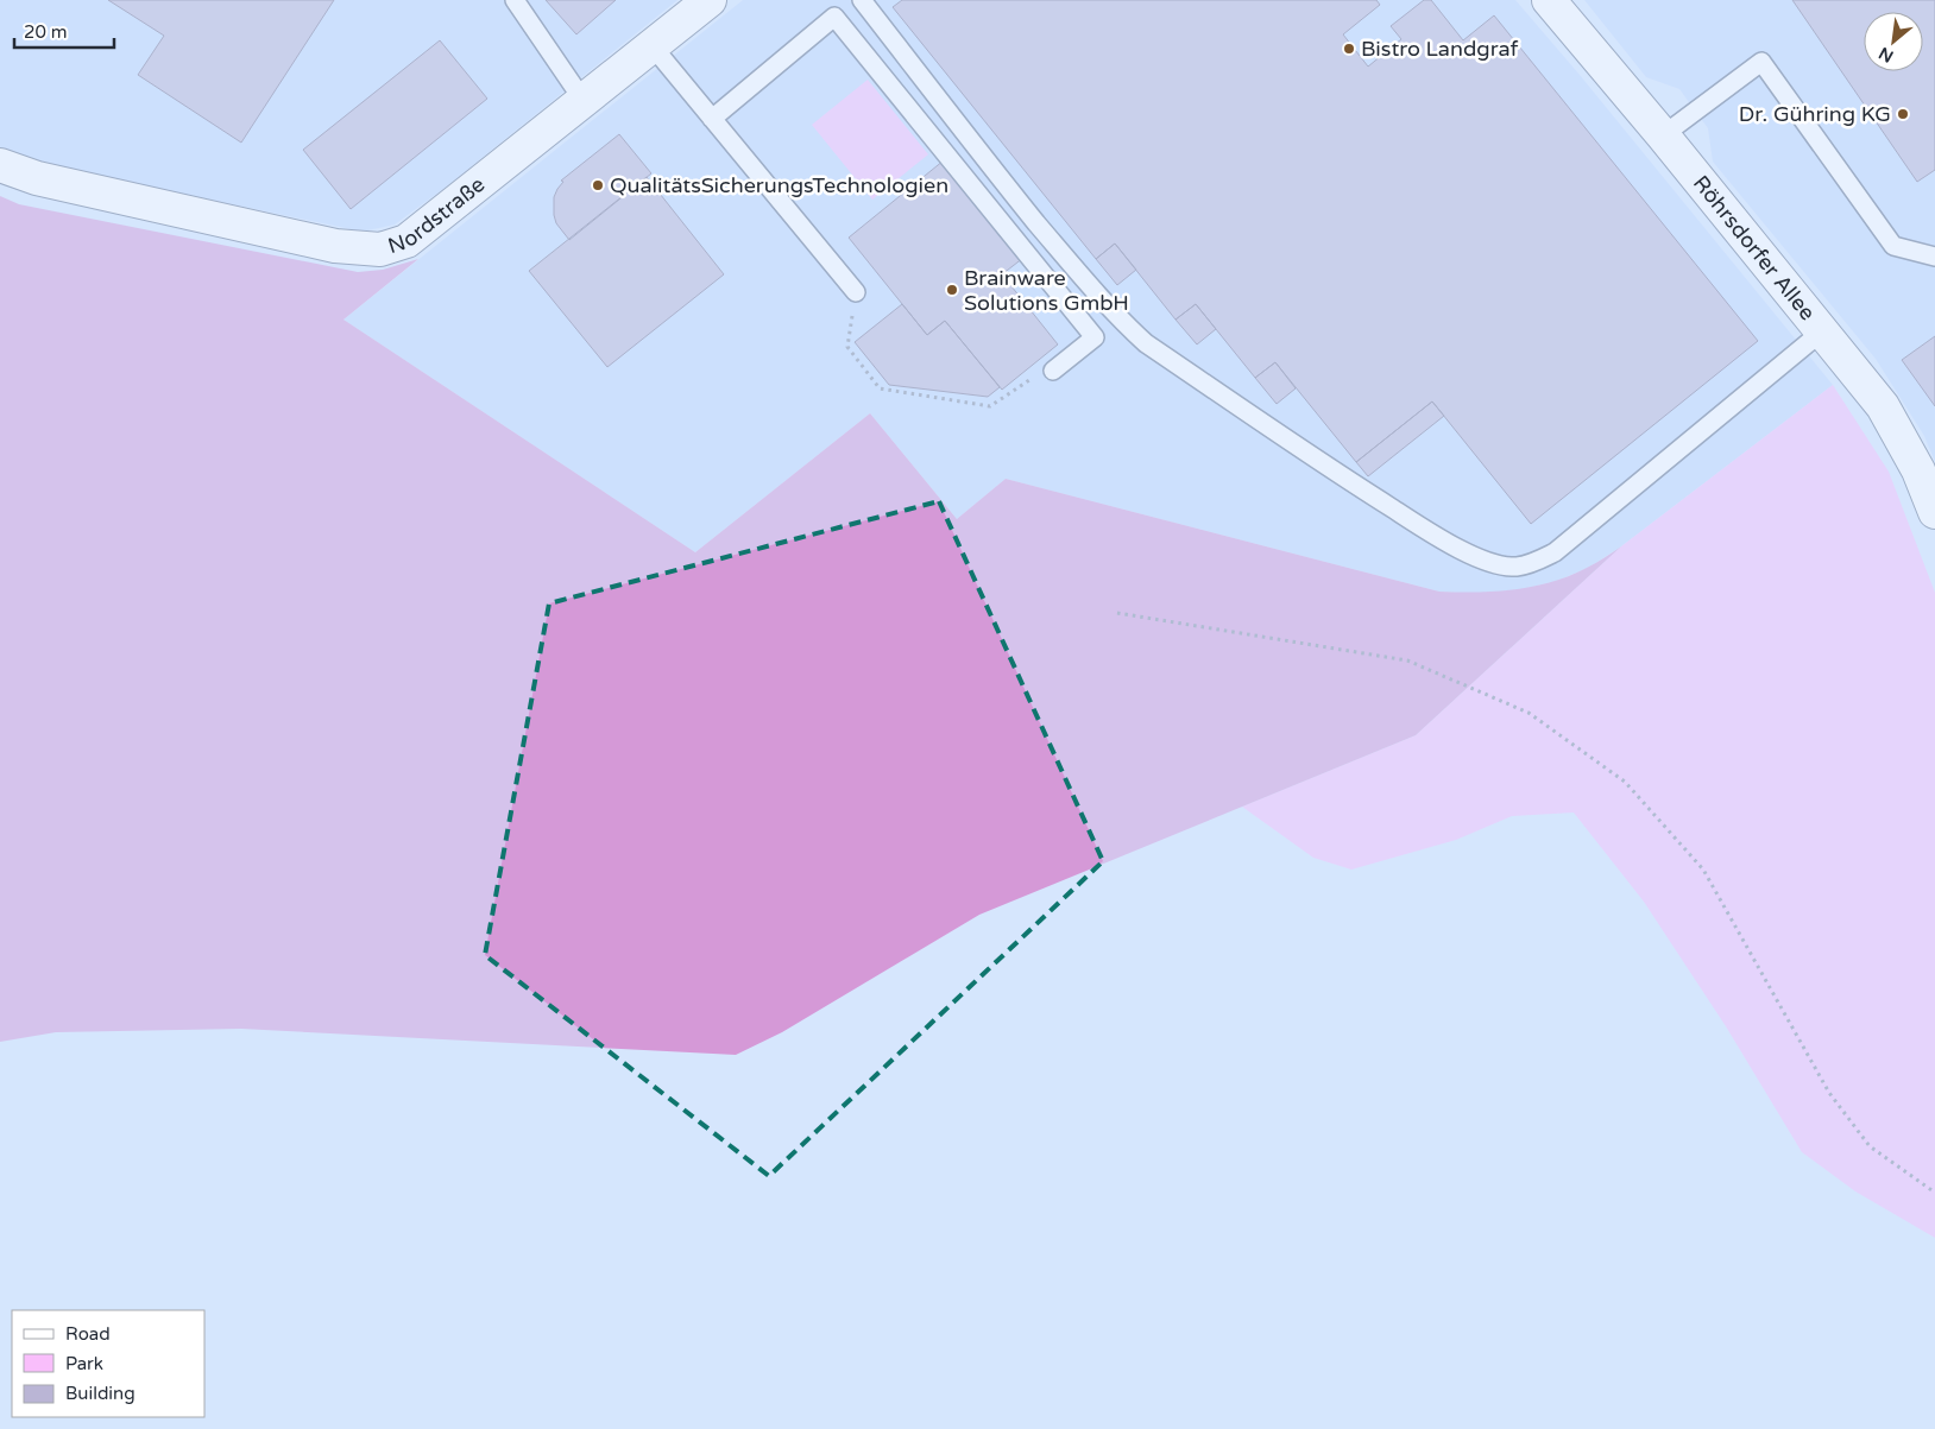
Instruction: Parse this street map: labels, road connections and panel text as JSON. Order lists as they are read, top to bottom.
{
  "streets": {
    "street": ["Nordstraße", "Röhrsdorfer Allee"]
  },
  "places": [
    "Bistro Landgraf",
    "Dr. Gühring KG",
    "QualitätsSicherungsTechnologien",
    "Brainware Solutions GmbH"
  ],
  "legend": ["Road", "Park", "Building"],
  "scale_bar": "20 m",
  "north": "bottom left"
}
